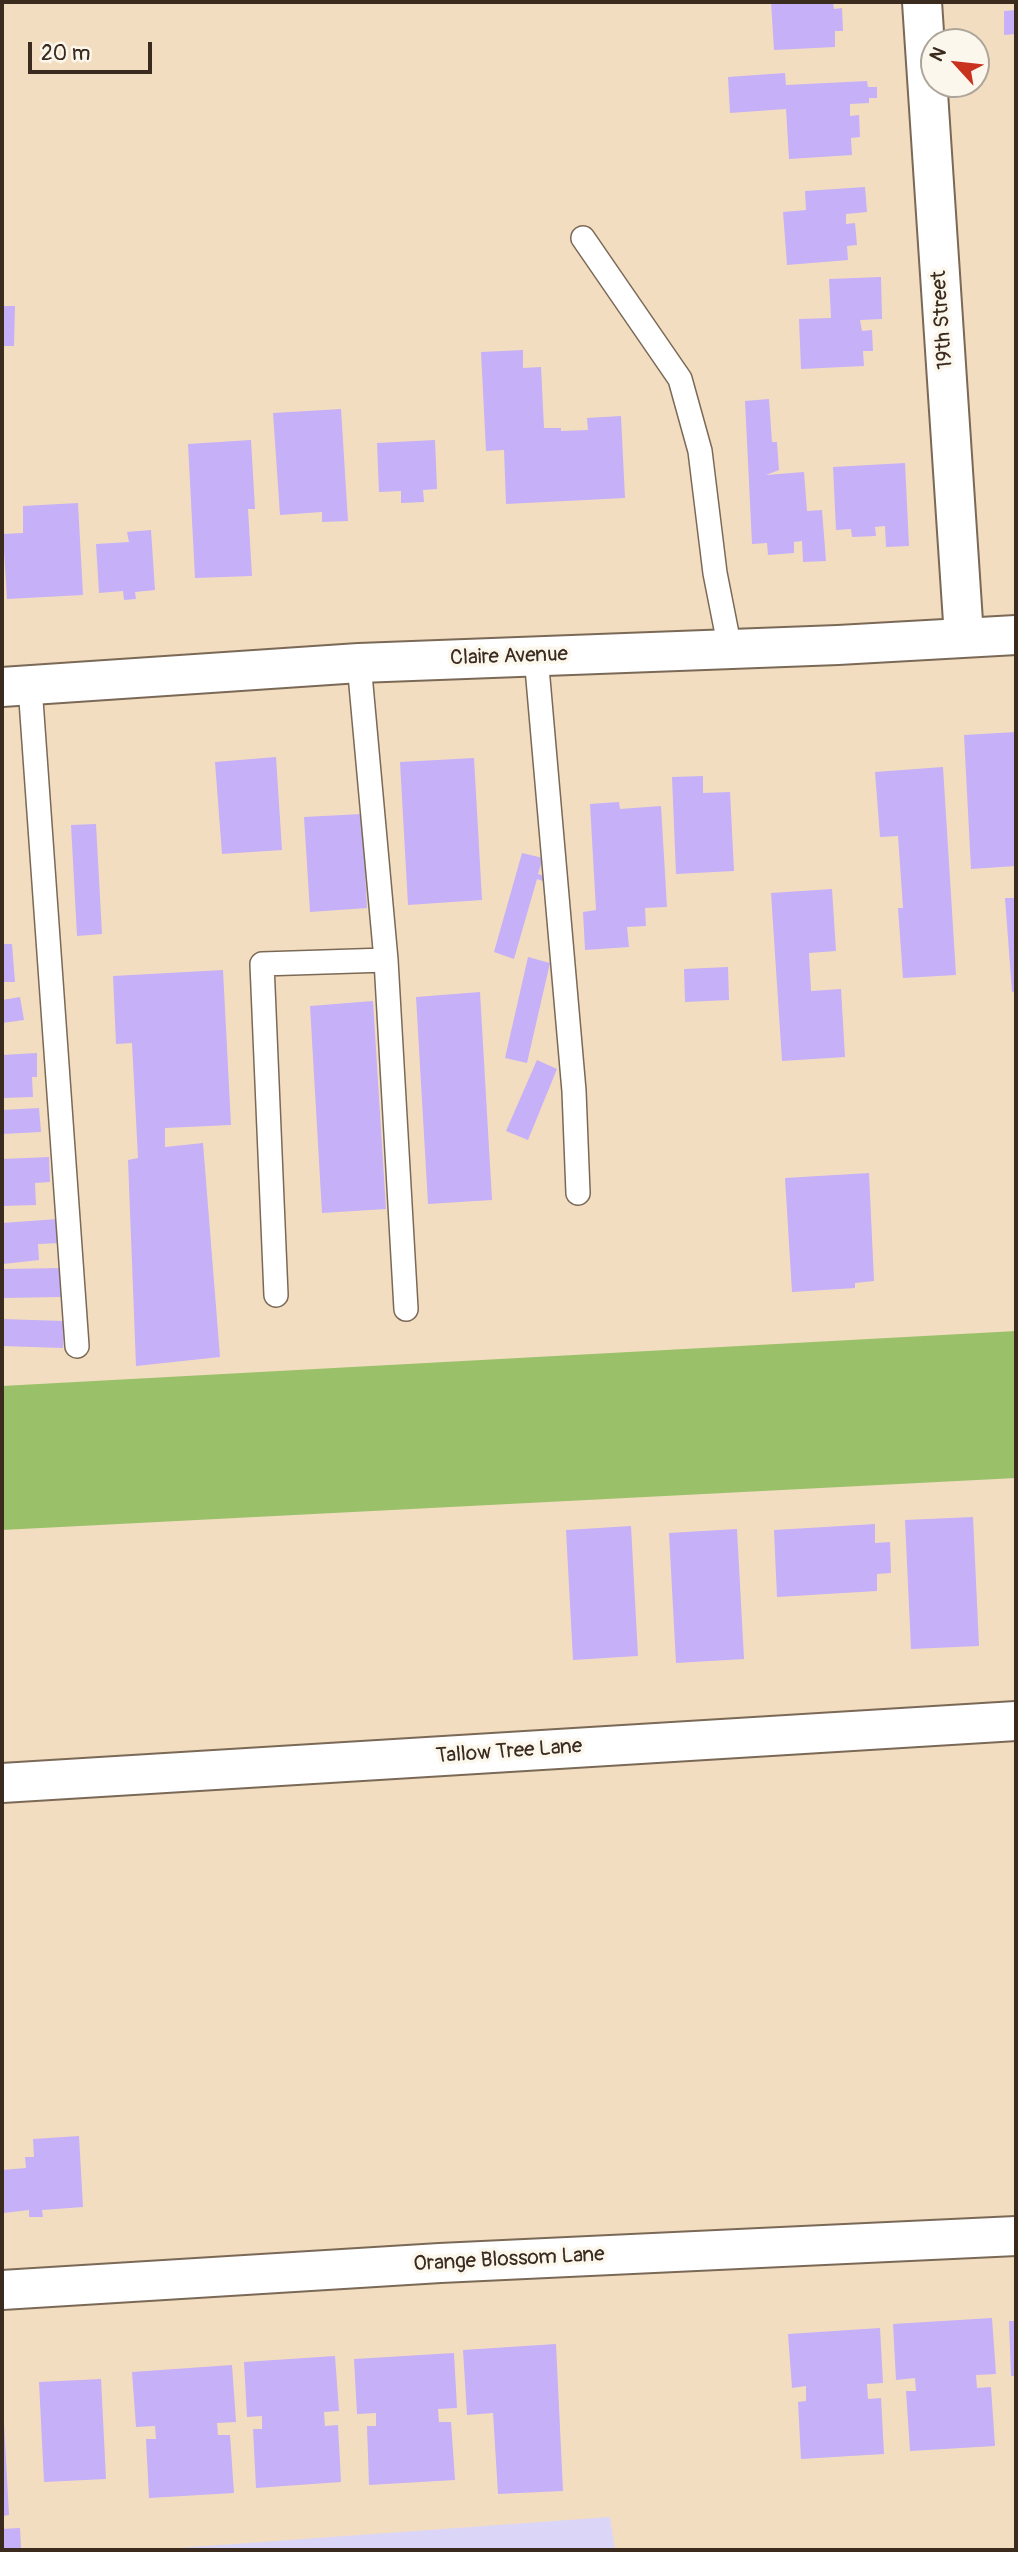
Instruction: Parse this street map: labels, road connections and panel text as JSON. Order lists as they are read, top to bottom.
{
  "streets": {
    "street": [
      "19th Street",
      "Claire Avenue",
      "Tallow Tree Lane",
      "Orange Blossom Lane"
    ]
  },
  "crossings": [
    ["19th Street", "Claire Avenue"]
  ],
  "scale_bar": "20 m",
  "north": "top left"
}
